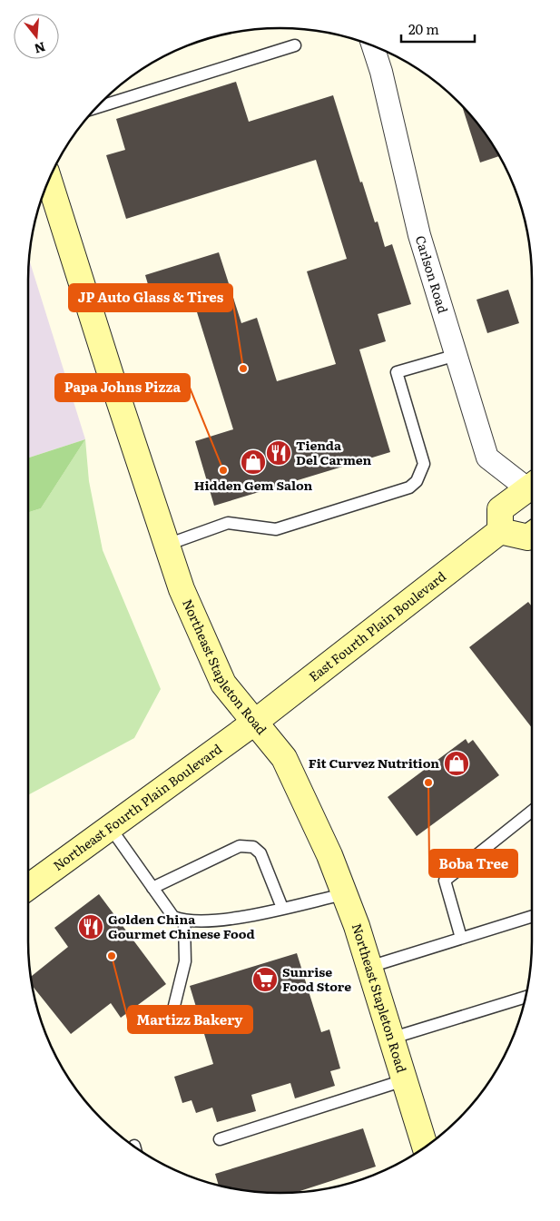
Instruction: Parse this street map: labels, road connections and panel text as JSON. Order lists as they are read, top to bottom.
{
  "streets": {
    "street": [
      "Carlson Road",
      "East Fourth Plain Boulevard",
      "Northeast Stapleton Road",
      "Northeast Fourth Plain Boulevard"
    ]
  },
  "crossings": [
    ["East Fourth Plain Boulevard", "Northeast Stapleton Road"],
    ["East Fourth Plain Boulevard", "Northeast Fourth Plain Boulevard"],
    ["Northeast Stapleton Road", "Northeast Fourth Plain Boulevard"]
  ],
  "places": {
    "other": [
      "JP Auto Glass & Tires",
      "Papa Johns Pizza",
      "Boba Tree",
      "Martizz Bakery"
    ],
    "restaurant": ["Tienda Del Carmen", "Golden China Gourmet Chinese Food"],
    "shop": ["Hidden Gem Salon", "Fit Curvez Nutrition"],
    "supermarket": ["Sunrise Food Store"]
  },
  "scale_bar": "20 m",
  "north": "bottom"
}
